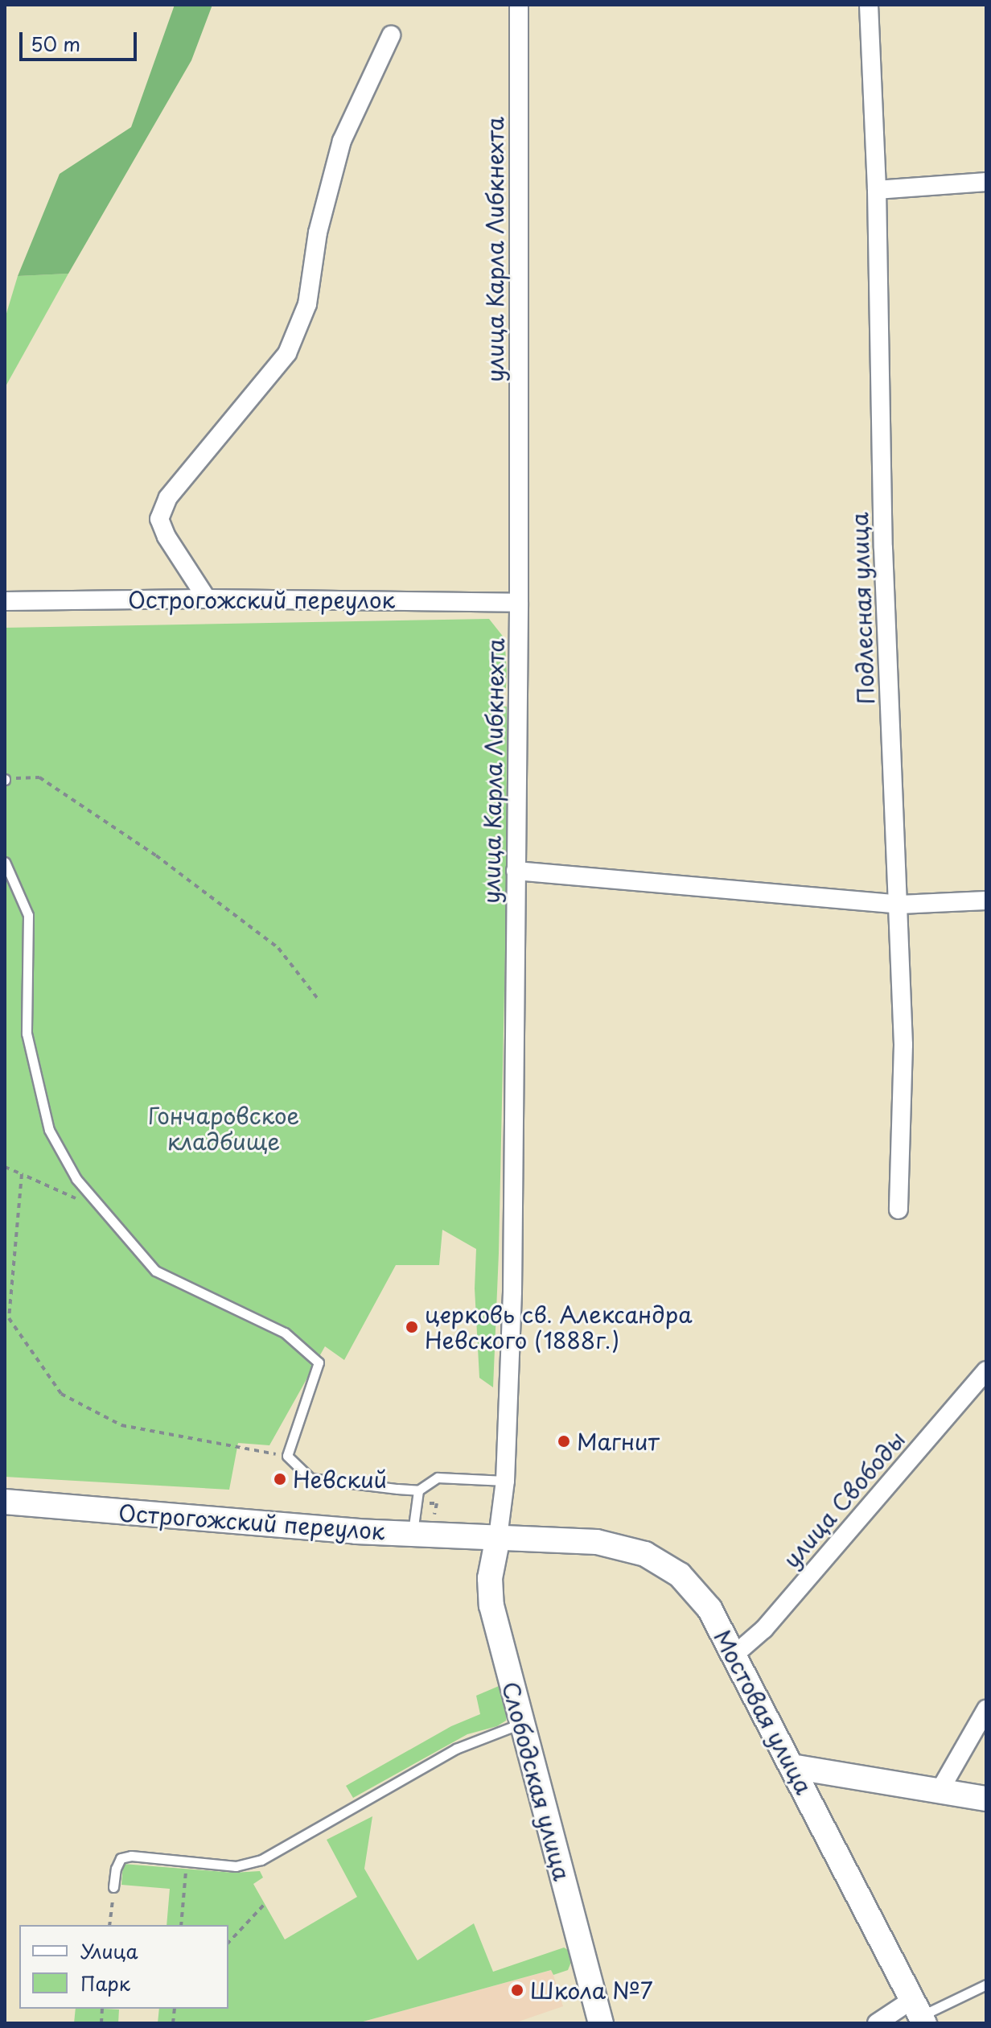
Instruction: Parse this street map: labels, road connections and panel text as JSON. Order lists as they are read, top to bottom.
{
  "streets": {
    "main road": ["Острогожский переулок", "Мостовая улица", "Слободская улица"],
    "street": ["улица Карла Либкнехта", "Подлесная улица", "улица Свободы"]
  },
  "crossings": [
    ["улица Карла Либкнехта", "Острогожский переулок"],
    ["улица Карла Либкнехта", "Мостовая улица"],
    ["улица Карла Либкнехта", "Слободская улица"],
    ["Острогожский переулок", "Мостовая улица"],
    ["Острогожский переулок", "Слободская улица"],
    ["улица Свободы", "Мостовая улица"],
    ["Мостовая улица", "Слободская улица"]
  ],
  "parks": ["Гончаровское кладбище"],
  "places": [
    "церковь св. Александра Невского (1888г.)",
    "Магнит",
    "Невский",
    "Школа №7"
  ],
  "legend": ["Улица", "Парк"],
  "scale_bar": "50 m"
}
